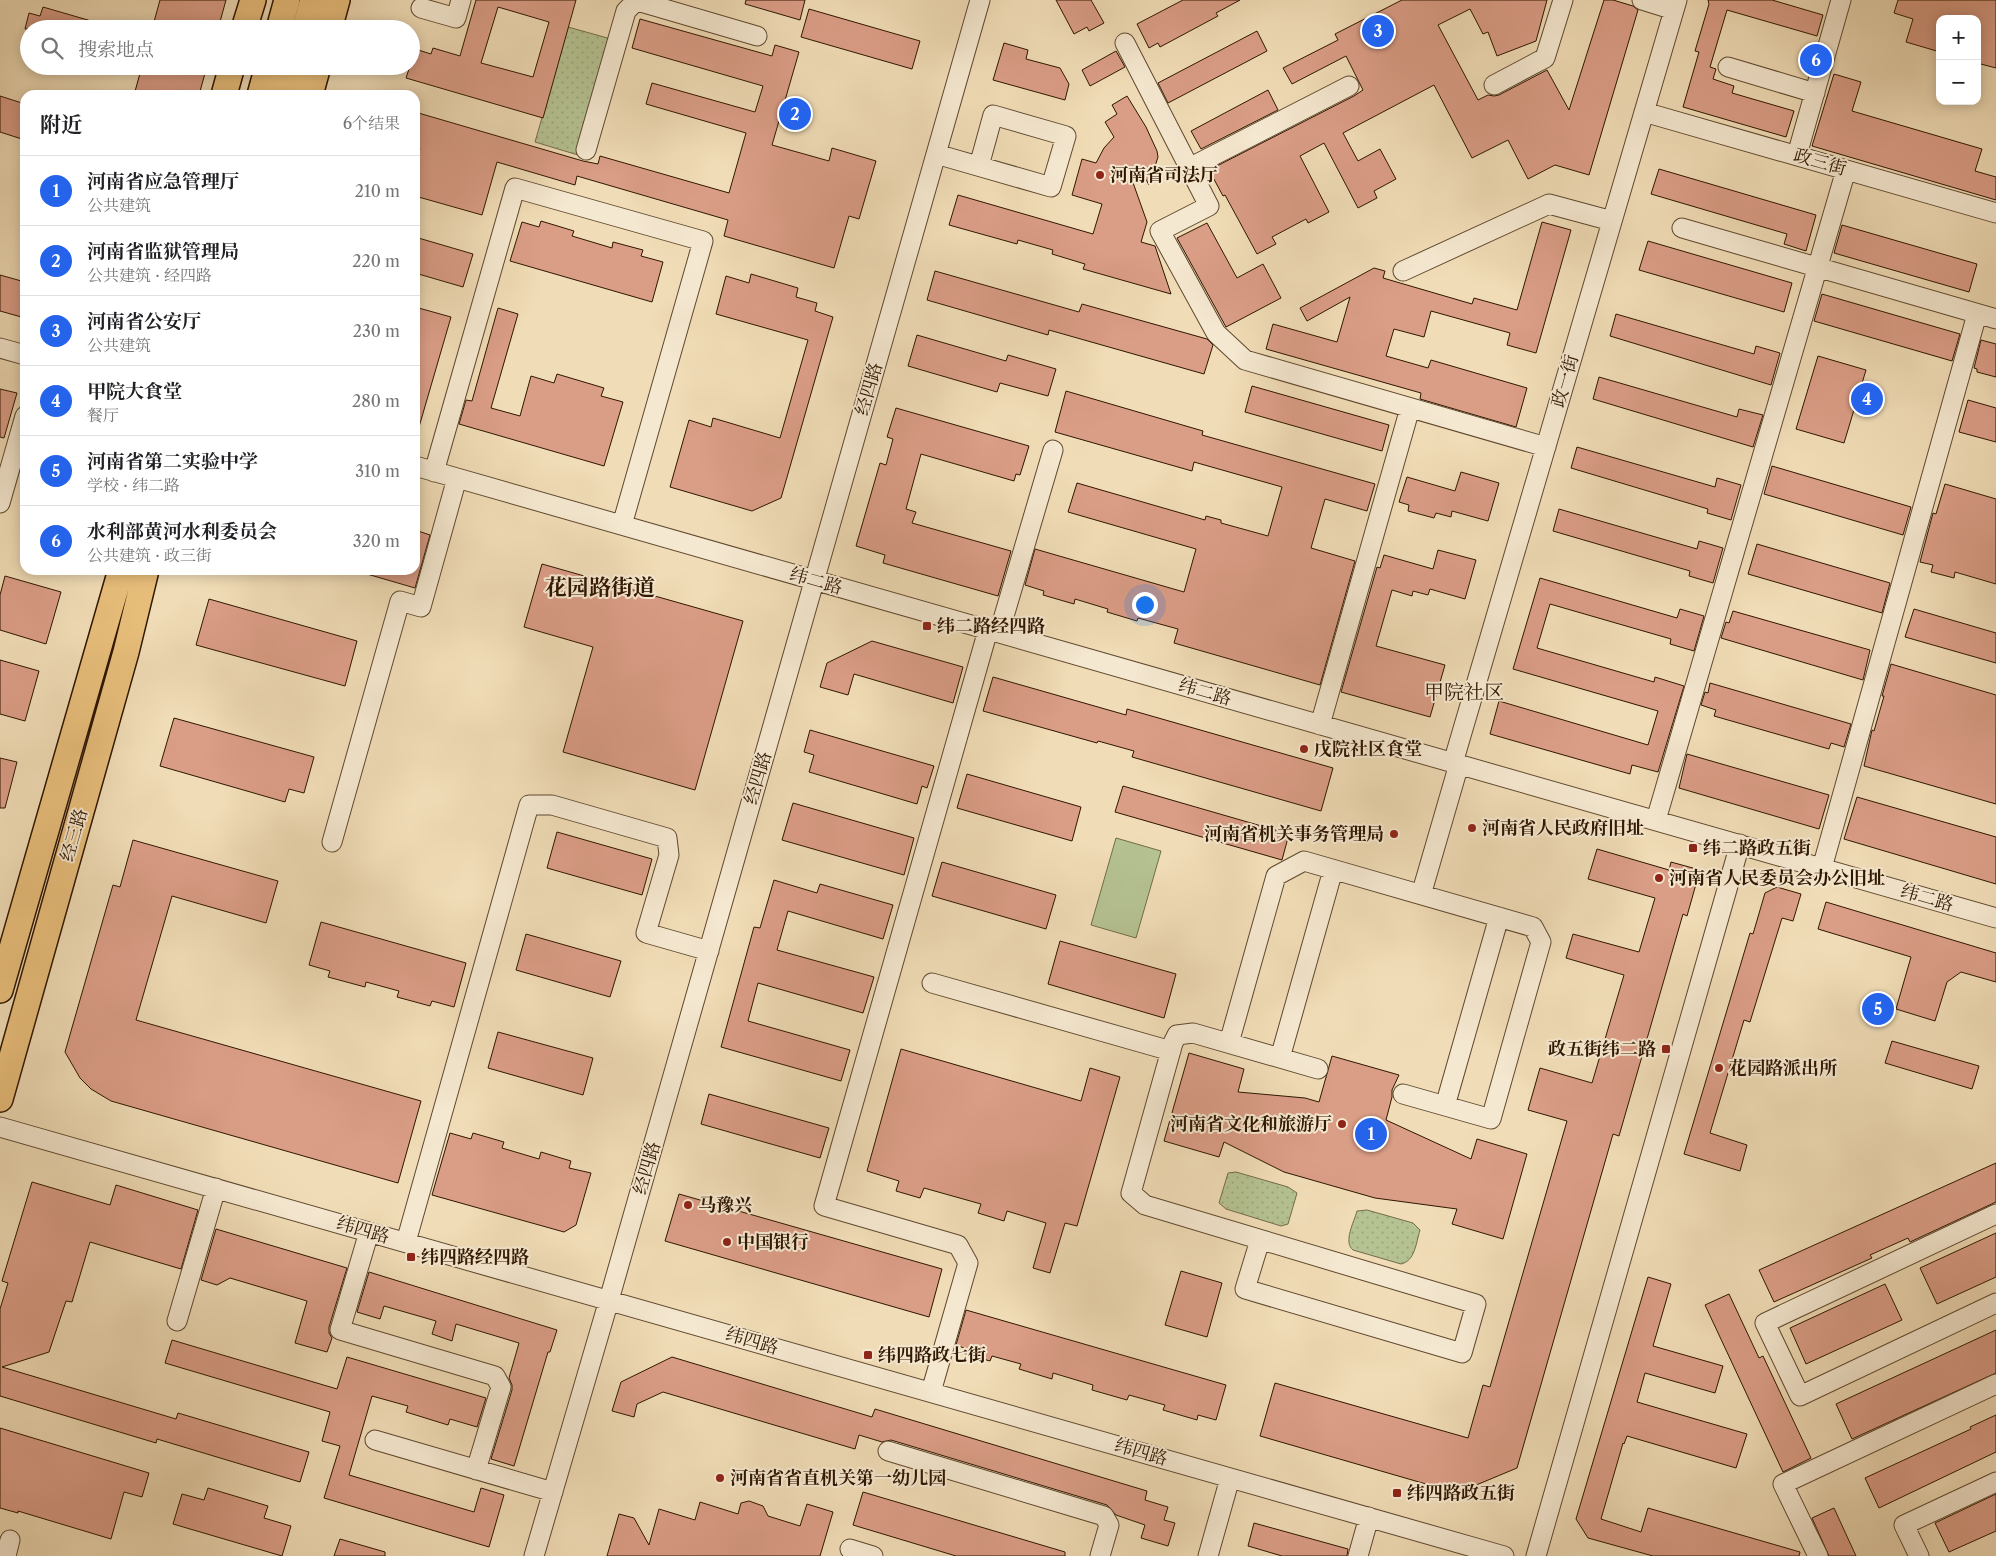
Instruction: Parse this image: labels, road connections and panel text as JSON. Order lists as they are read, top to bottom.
{
  "streets": {
    "main road": ["经三路"],
    "street": [
      "政三街",
      "政一街",
      "经四路",
      "纬二路",
      "纬四路"
    ]
  },
  "crossings": [
    ["政三街", "政一街"],
    ["政一街", "纬二路"],
    ["经四路", "纬二路"],
    ["经四路", "纬四路"]
  ],
  "districts": ["花园路街道", "甲院社区"],
  "places": {
    "other": [
      "河南省司法厅",
      "戊院社区食堂",
      "河南省人民政府旧址",
      "河南省机关事务管理局",
      "河南省人民委员会办公旧址",
      "花园路派出所",
      "河南省文化和旅游厅",
      "马豫兴",
      "中国银行",
      "河南省省直机关第一幼儿园"
    ],
    "transit": [
      "纬二路经四路",
      "纬二路政五街",
      "政五街纬二路",
      "纬四路经四路",
      "纬四路政七街",
      "纬四路政五街"
    ]
  },
  "page": {
    "pins": [
      "3",
      "6",
      "2",
      "4",
      "5",
      "1"
    ],
    "map_buttons": ["+", "−"],
    "search": "搜索地点",
    "heading": ["附近", "6个结果"],
    "list": [
      {
        "mark": "1",
        "name": "河南省应急管理厅",
        "note": "公共建筑",
        "value": "210 m"
      },
      {
        "mark": "2",
        "name": "河南省监狱管理局",
        "note": "公共建筑 · 经四路",
        "value": "220 m"
      },
      {
        "mark": "3",
        "name": "河南省公安厅",
        "note": "公共建筑",
        "value": "230 m"
      },
      {
        "mark": "4",
        "name": "甲院大食堂",
        "note": "餐厅",
        "value": "280 m"
      },
      {
        "mark": "5",
        "name": "河南省第二实验中学",
        "note": "学校 · 纬二路",
        "value": "310 m"
      },
      {
        "mark": "6",
        "name": "水利部黄河水利委员会",
        "note": "公共建筑 · 政三街",
        "value": "320 m"
      }
    ]
  }
}
